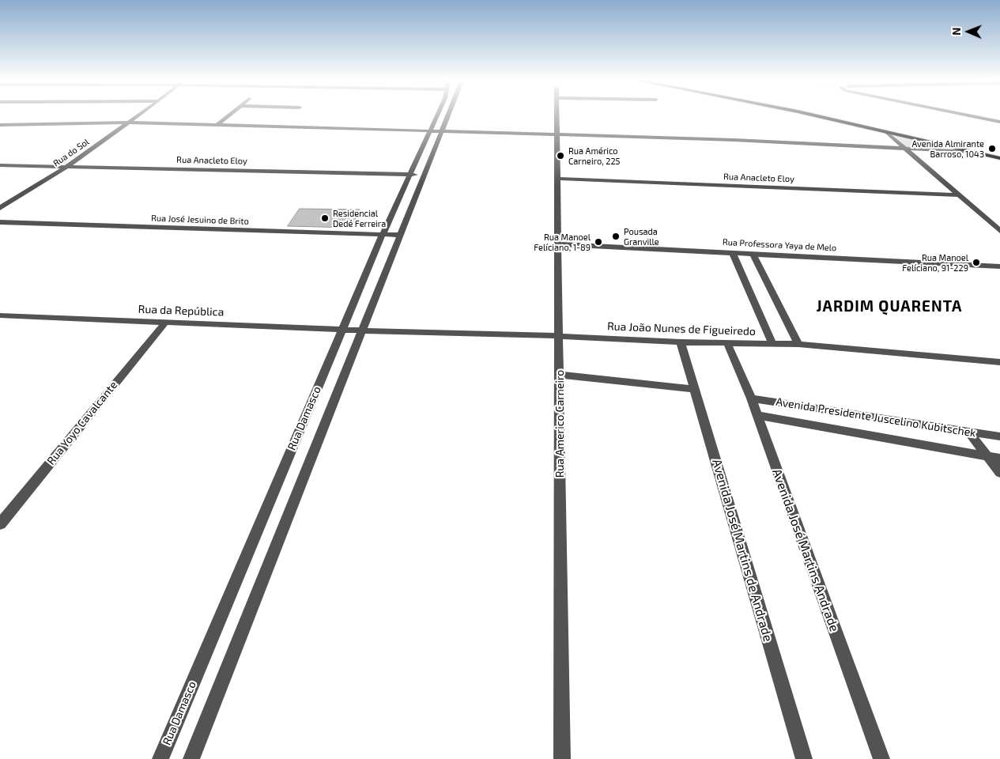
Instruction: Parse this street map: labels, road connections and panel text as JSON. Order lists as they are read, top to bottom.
{
  "streets": {
    "street": [
      "Rua do Sol",
      "Rua Anacleto Eloy",
      "Rua José Jesuino de Brito",
      "Rua Professora Yaya de Melo",
      "Rua da República",
      "Rua João Nunes de Figueiredo",
      "Avenida Presidente Juscelino Kubitschek",
      "Rua Damasco",
      "Rua Yoyo Cavalcante",
      "Rua Americo Carneiro",
      "Avenida José Martins de Andrade",
      "Avenida José Martins Andrade"
    ]
  },
  "crossings": [
    ["Rua do Sol", "Rua Anacleto Eloy"],
    ["Rua Anacleto Eloy", "Rua Damasco"],
    ["Rua Anacleto Eloy", "Rua Americo Carneiro"],
    ["Rua José Jesuino de Brito", "Rua Damasco"],
    ["Rua Professora Yaya de Melo", "Rua Americo Carneiro"],
    ["Rua da República", "Rua João Nunes de Figueiredo"],
    ["Rua da República", "Rua Damasco"],
    ["Rua da República", "Rua Yoyo Cavalcante"],
    ["Rua João Nunes de Figueiredo", "Rua Damasco"],
    ["Rua João Nunes de Figueiredo", "Rua Americo Carneiro"],
    ["Rua João Nunes de Figueiredo", "Avenida José Martins de Andrade"],
    ["Rua João Nunes de Figueiredo", "Avenida José Martins Andrade"],
    ["Avenida Presidente Juscelino Kubitschek", "Avenida José Martins Andrade"]
  ],
  "districts": ["JARDIM QUARENTA"],
  "places": [
    "Avenida Almirante Barroso, 1043",
    "Rua Américo Carneiro, 225",
    "Residencial Dedé Ferreira",
    "Pousada Granville",
    "Rua Manoel Felíciano, 1-89",
    "Rua Manoel Felíciano, 91-229"
  ],
  "north": "left"
}
